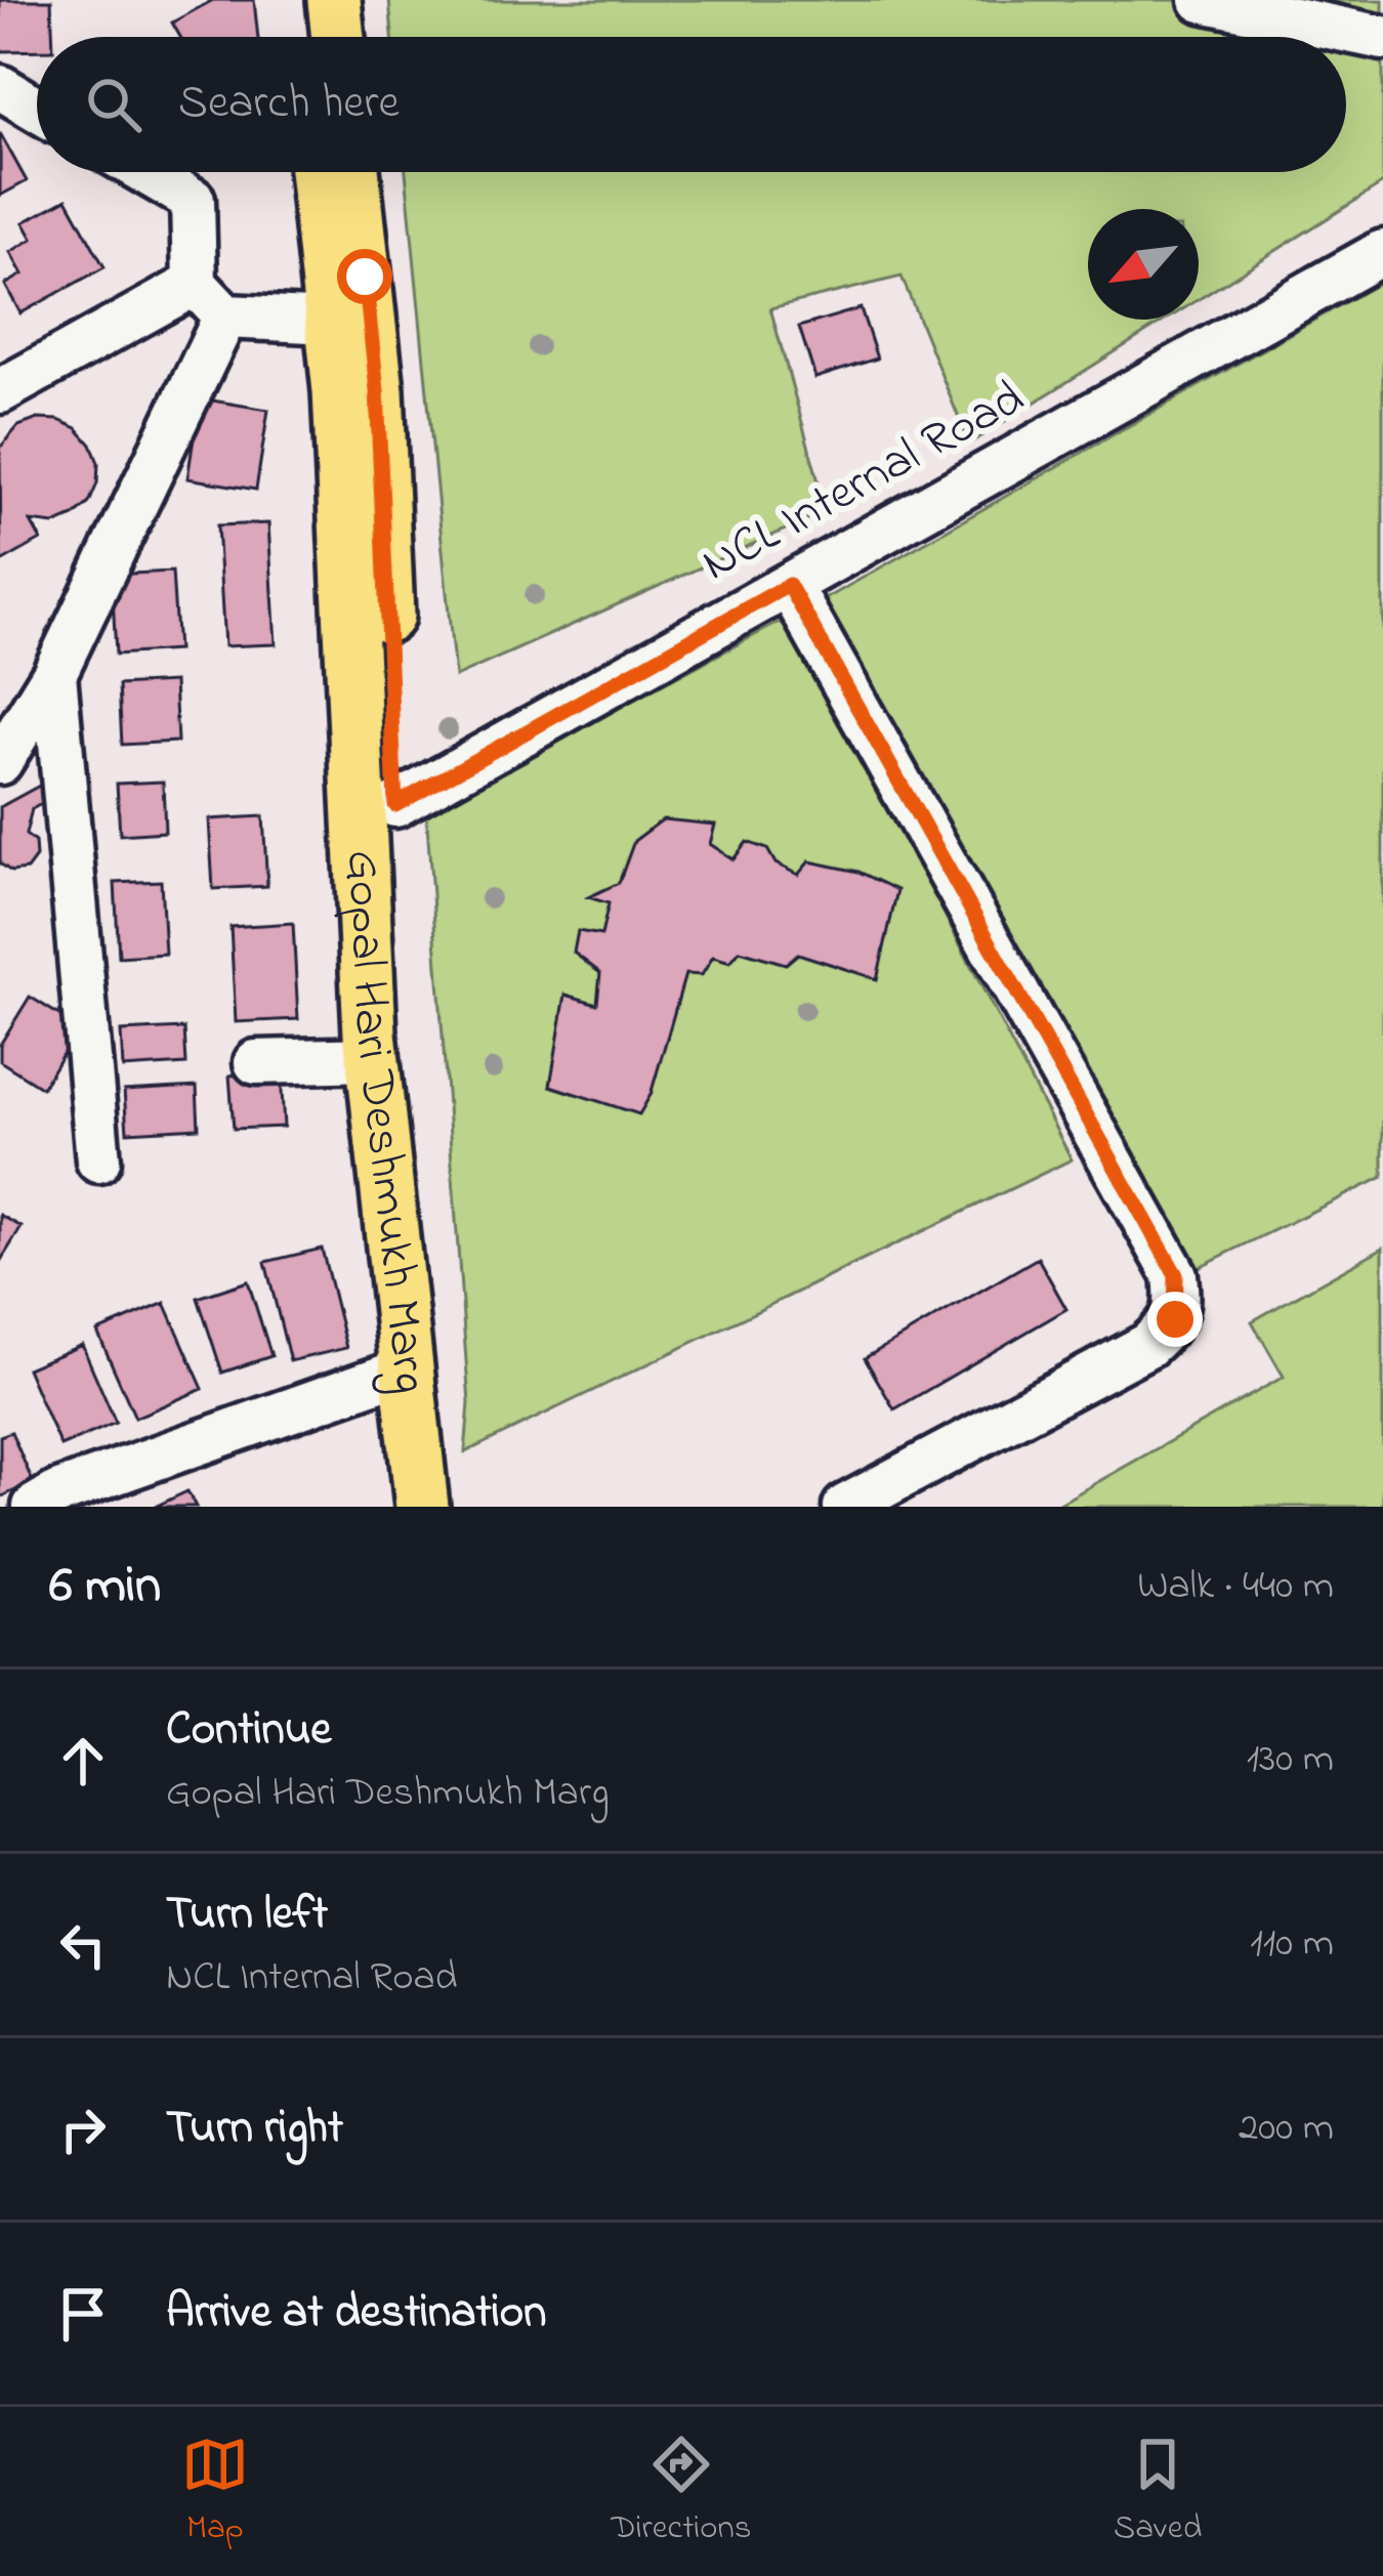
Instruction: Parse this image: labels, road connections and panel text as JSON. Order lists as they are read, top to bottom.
{
  "streets": {
    "main road": ["Gopal Hari Deshmukh Marg"],
    "street": ["NCL Internal Road"]
  },
  "crossings": [
    ["NCL Internal Road", "Gopal Hari Deshmukh Marg"]
  ],
  "north": "bottom left",
  "page": {
    "search": "Search here",
    "heading": ["6 min", "Walk · 440 m"],
    "list": [
      ["Continue", "Gopal Hari Deshmukh Marg", "130 m"],
      ["Turn left", "NCL Internal Road", "110 m"],
      ["Turn right", "200 m"],
      "Arrive at destination"
    ],
    "nav": ["Map", "Directions", "Saved"]
  }
}
